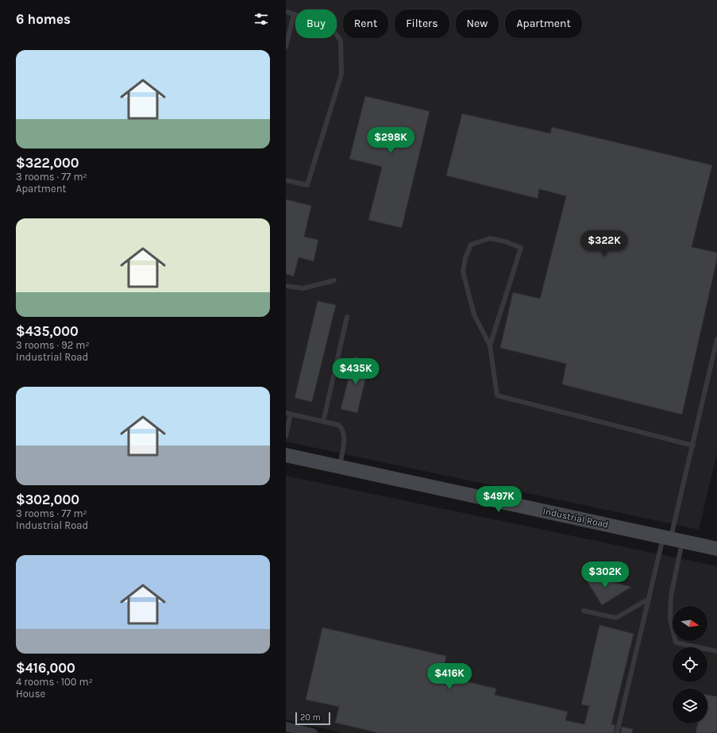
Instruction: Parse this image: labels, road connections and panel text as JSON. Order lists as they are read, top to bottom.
{
  "streets": {
    "main road": ["Industrial Road"]
  },
  "scale_bar": "20 m",
  "north": "right",
  "page": {
    "heading": "6 homes",
    "chip": [
      "Buy",
      "Rent",
      "Filters",
      "New",
      "Apartment"
    ],
    "list": [
      {
        "name": "$322,000",
        "note": "3 rooms · 77 m² · Apartment"
      },
      {
        "name": "$435,000",
        "note": "3 rooms · 92 m² · Industrial Road"
      },
      {
        "name": "$302,000",
        "note": "3 rooms · 77 m² · Industrial Road"
      },
      {
        "name": "$416,000",
        "note": "4 rooms · 100 m² · House"
      }
    ],
    "price": [
      "$298K",
      "$322K",
      "$435K",
      "$497K",
      "$302K",
      "$416K"
    ],
    "scale": "20 m"
  }
}
